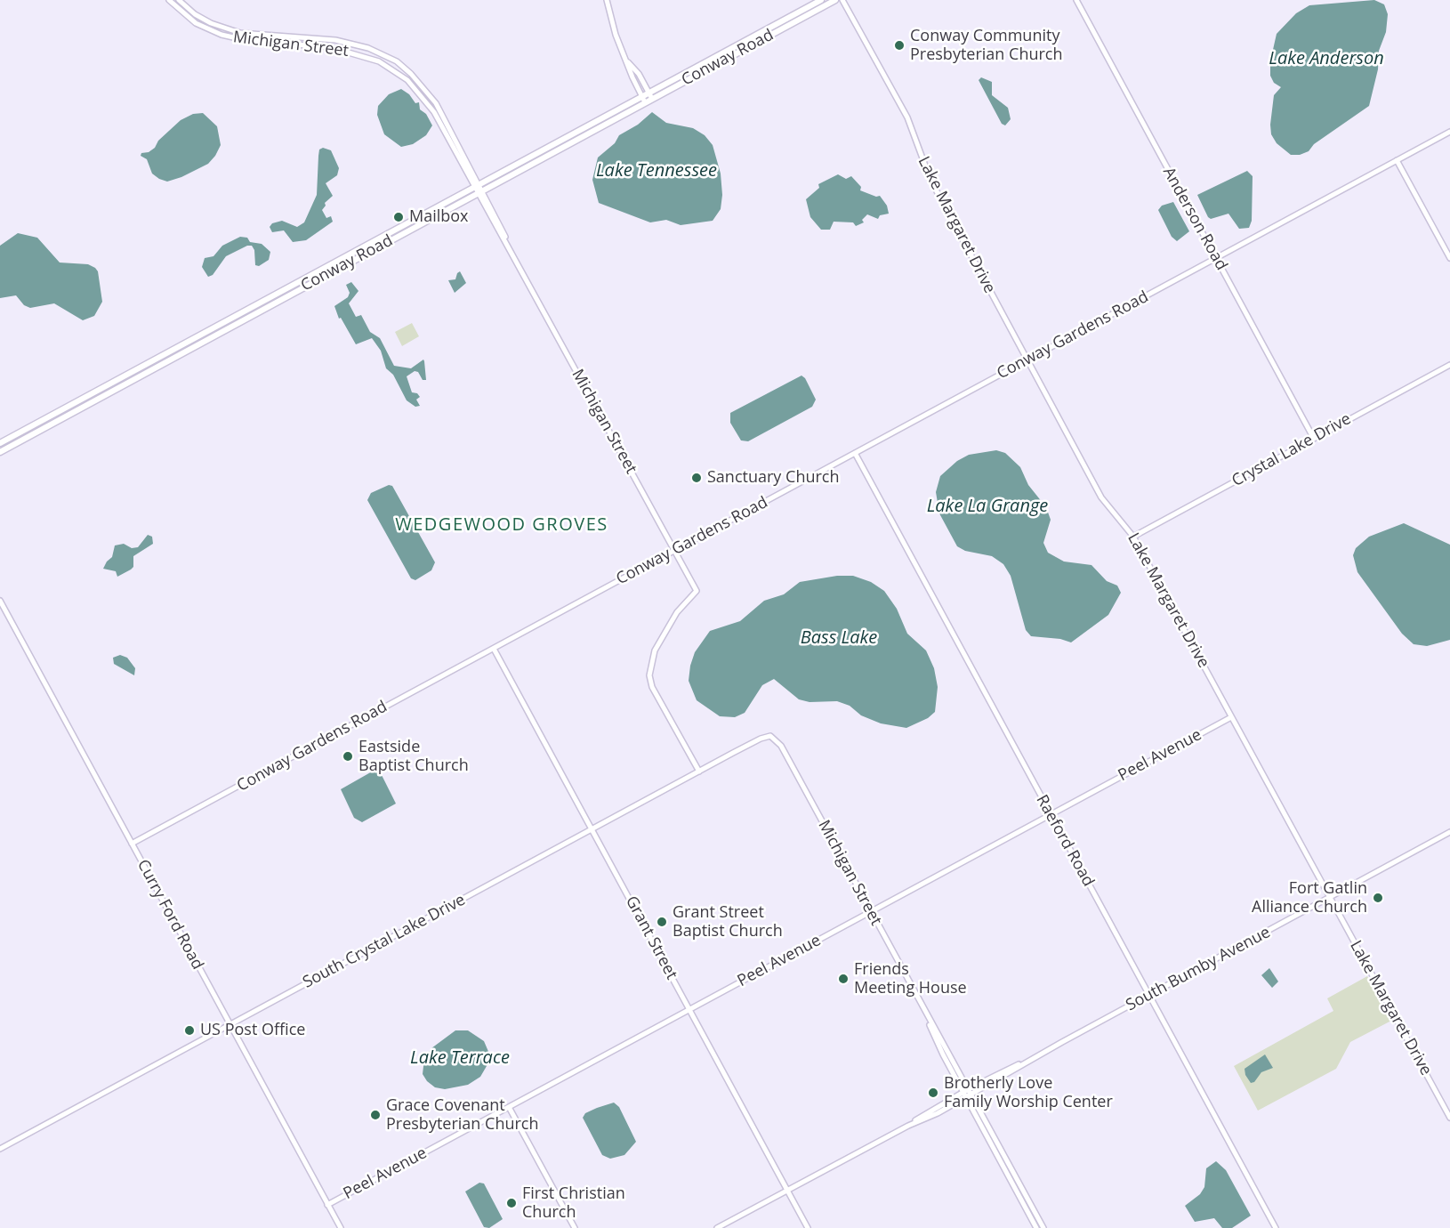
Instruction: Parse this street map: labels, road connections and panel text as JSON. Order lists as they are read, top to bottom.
{
  "streets": {
    "main road": ["Conway Road"],
    "street": [
      "Michigan Street",
      "Anderson Road",
      "Lake Margaret Drive",
      "Conway Gardens Road",
      "Crystal Lake Drive",
      "Peel Avenue",
      "Raeford Road",
      "Curry Ford Road",
      "Grant Street",
      "South Crystal Lake Drive",
      "South Bumby Avenue"
    ]
  },
  "crossings": [
    ["Michigan Street", "Conway Road"],
    ["Michigan Street", "Conway Gardens Road"],
    ["Michigan Street", "Peel Avenue"],
    ["Michigan Street", "South Crystal Lake Drive"],
    ["Michigan Street", "South Bumby Avenue"],
    ["Anderson Road", "Conway Gardens Road"],
    ["Anderson Road", "Crystal Lake Drive"],
    ["Lake Margaret Drive", "Conway Gardens Road"],
    ["Lake Margaret Drive", "Crystal Lake Drive"],
    ["Lake Margaret Drive", "Peel Avenue"],
    ["Lake Margaret Drive", "South Bumby Avenue"],
    ["Conway Gardens Road", "Raeford Road"],
    ["Conway Gardens Road", "Curry Ford Road"],
    ["Conway Gardens Road", "Grant Street"],
    ["Peel Avenue", "Raeford Road"],
    ["Peel Avenue", "Curry Ford Road"],
    ["Peel Avenue", "Grant Street"],
    ["Raeford Road", "South Bumby Avenue"],
    ["Curry Ford Road", "South Crystal Lake Drive"],
    ["Grant Street", "South Crystal Lake Drive"],
    ["Grant Street", "South Bumby Avenue"]
  ],
  "districts": ["WEDGEWOOD GROVES"],
  "water": [
    "Lake Anderson",
    "Lake Tennessee",
    "Lake La Grange",
    "Bass Lake",
    "Lake Terrace"
  ],
  "places": [
    "Conway Community Presbyterian Church",
    "Mailbox",
    "Sanctuary Church",
    "Eastside Baptist Church",
    "Fort Gatlin Alliance Church",
    "Grant Street Baptist Church",
    "Friends Meeting House",
    "US Post Office",
    "Brotherly Love Family Worship Center",
    "Grace Covenant Presbyterian Church",
    "First Christian Church"
  ]
}
